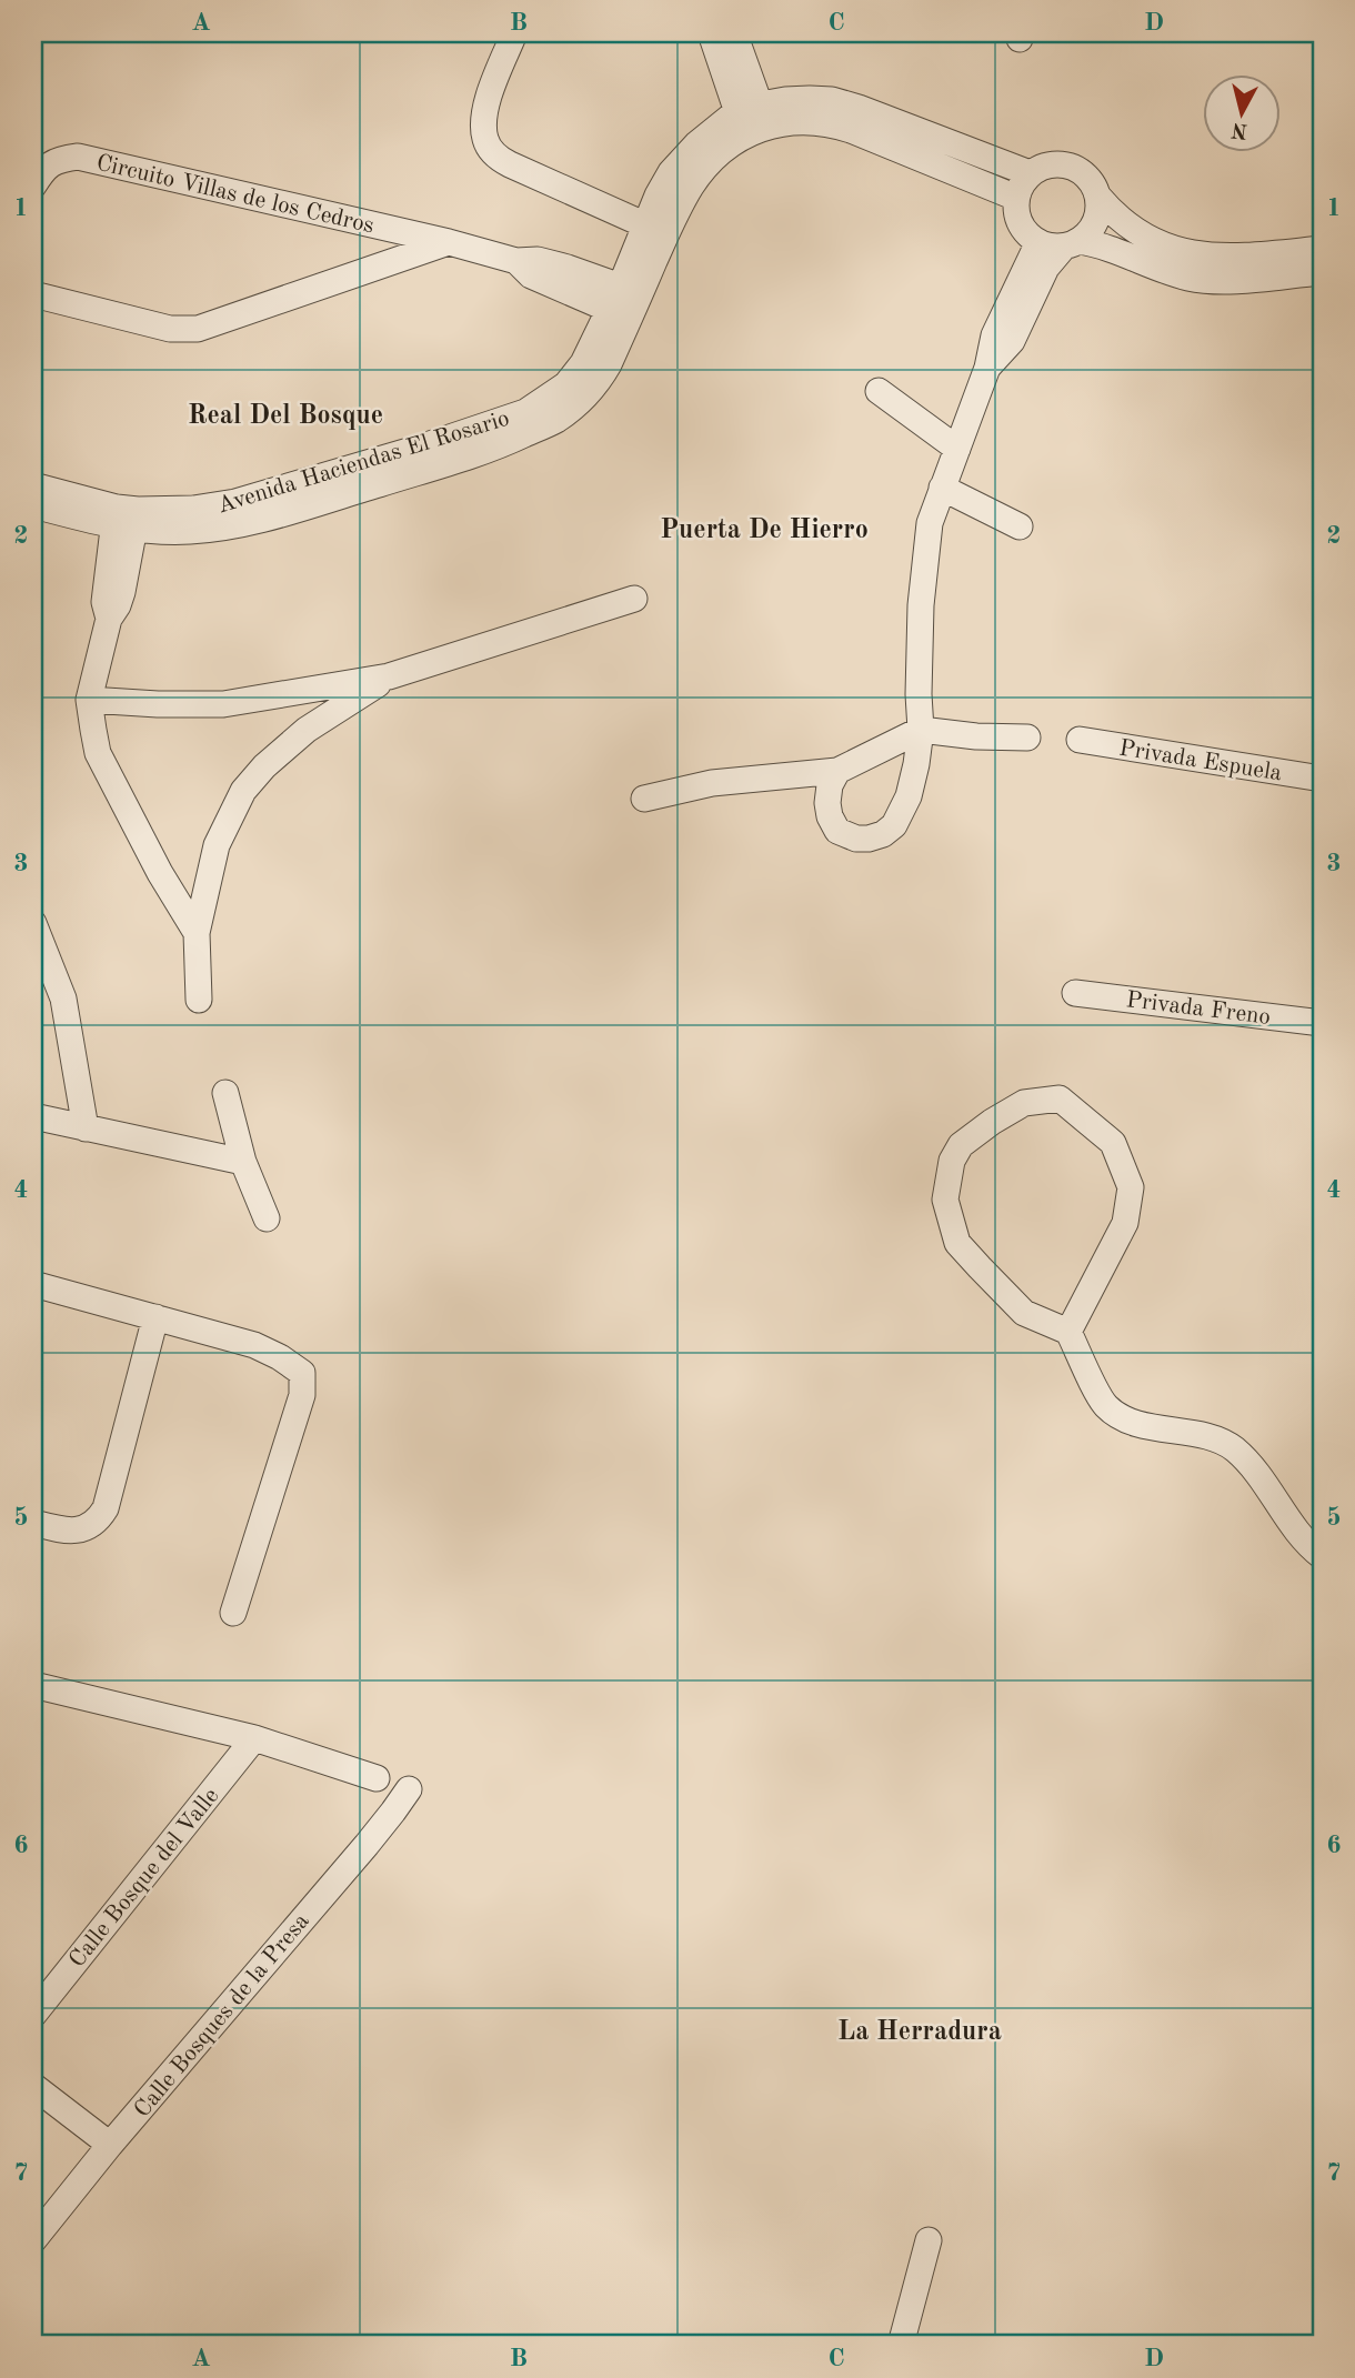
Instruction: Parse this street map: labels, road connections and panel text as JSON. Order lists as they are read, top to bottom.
{
  "streets": {
    "street": [
      "Circuito Villas de los Cedros",
      "Avenida Haciendas El Rosario",
      "Privada Espuela",
      "Privada Freno",
      "Calle Bosque del Valle",
      "Calle Bosques de la Presa"
    ]
  },
  "crossings": [
    ["Circuito Villas de los Cedros", "Avenida Haciendas El Rosario"]
  ],
  "districts": ["Real Del Bosque", "Puerta De Hierro", "La Herradura"],
  "north": "bottom",
  "grid": {
    "columns": [
      "A",
      "B",
      "C",
      "D"
    ],
    "rows": [
      "1",
      "2",
      "3",
      "4",
      "5",
      "6",
      "7"
    ]
  }
}
